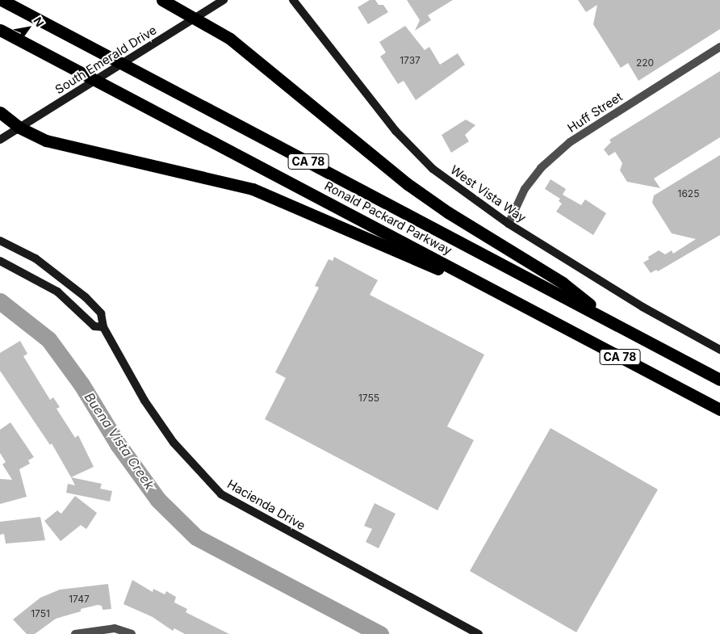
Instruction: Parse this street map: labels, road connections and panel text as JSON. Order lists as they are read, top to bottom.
{
  "streets": {
    "highway": ["CA 78", "Ronald Packard Parkway"],
    "main road": ["South Emerald Drive", "West Vista Way", "Hacienda Drive"],
    "street": ["Huff Street"]
  },
  "crossings": [
    ["Huff Street", "West Vista Way"]
  ],
  "water": ["Buena Vista Creek"],
  "house_numbers": [
    "1737",
    "220",
    "1625",
    "1755",
    "1747",
    "1751"
  ],
  "north": "top right"
}
